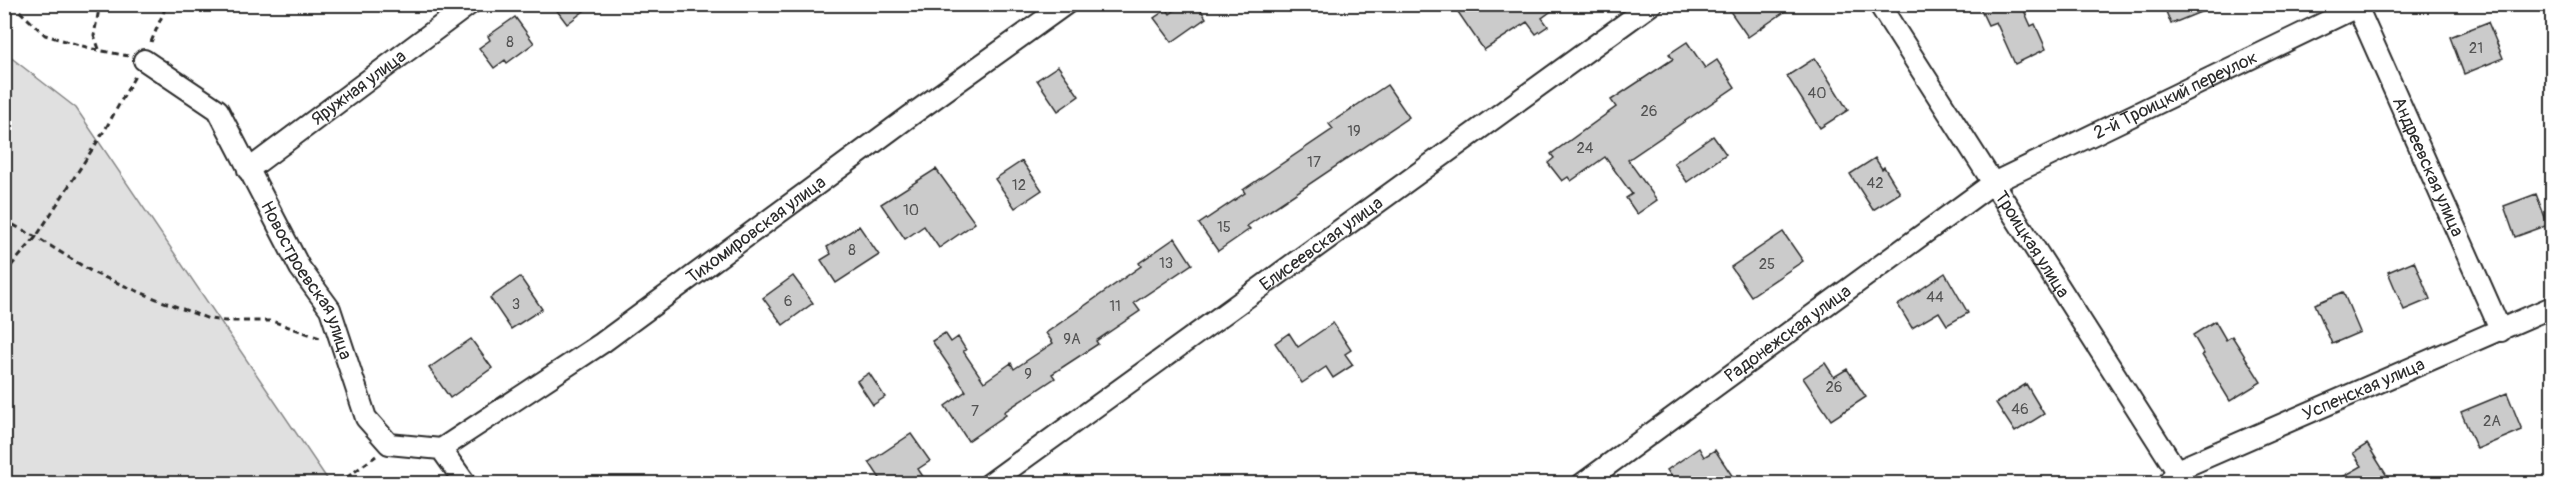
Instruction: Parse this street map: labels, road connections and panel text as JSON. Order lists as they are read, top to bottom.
{
  "streets": {
    "street": [
      "Яружная улица",
      "2-й Троицкий переулок",
      "Андреевская улица",
      "Тихомировская улица",
      "Елисеевская улица",
      "Троицкая улица",
      "Новостроевская улица",
      "Радонежская улица",
      "Успенская улица"
    ]
  },
  "crossings": [
    ["Яружная улица", "Новостроевская улица"],
    ["2-й Троицкий переулок", "Андреевская улица"],
    ["2-й Троицкий переулок", "Троицкая улица"],
    ["2-й Троицкий переулок", "Радонежская улица"],
    ["Андреевская улица", "Успенская улица"],
    ["Троицкая улица", "Радонежская улица"],
    ["Троицкая улица", "Успенская улица"]
  ],
  "house_numbers": [
    "8",
    "21",
    "40",
    "26",
    "19",
    "24",
    "17",
    "42",
    "12",
    "10",
    "15",
    "8",
    "13",
    "25",
    "44",
    "6",
    "3",
    "11",
    "9А",
    "9",
    "26",
    "46",
    "7",
    "2А"
  ]
}
